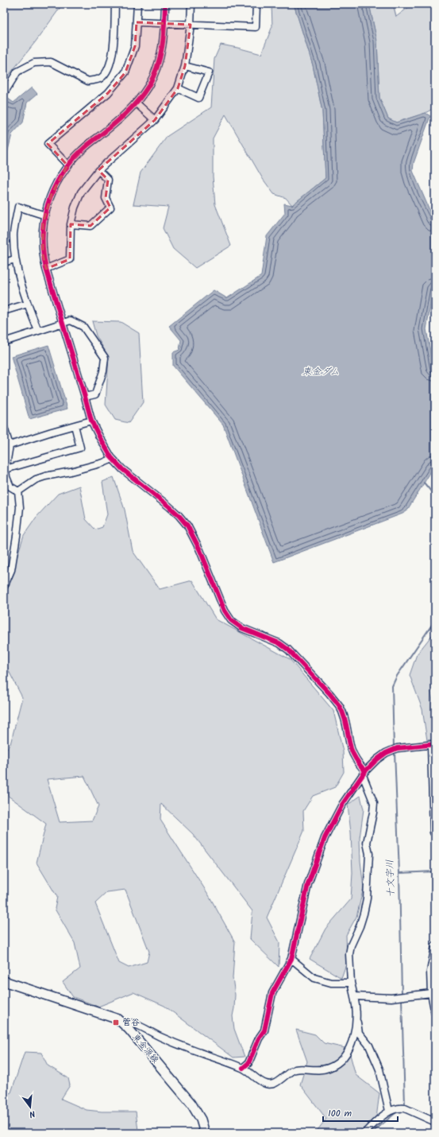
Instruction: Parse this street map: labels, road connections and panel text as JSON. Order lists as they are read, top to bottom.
{
  "streets": {
    "main road": ["東金源線"]
  },
  "water": ["東金ダム", "十文字川"],
  "places": {
    "transit": ["菅谷"]
  },
  "scale_bar": "100 m",
  "north": "bottom"
}
